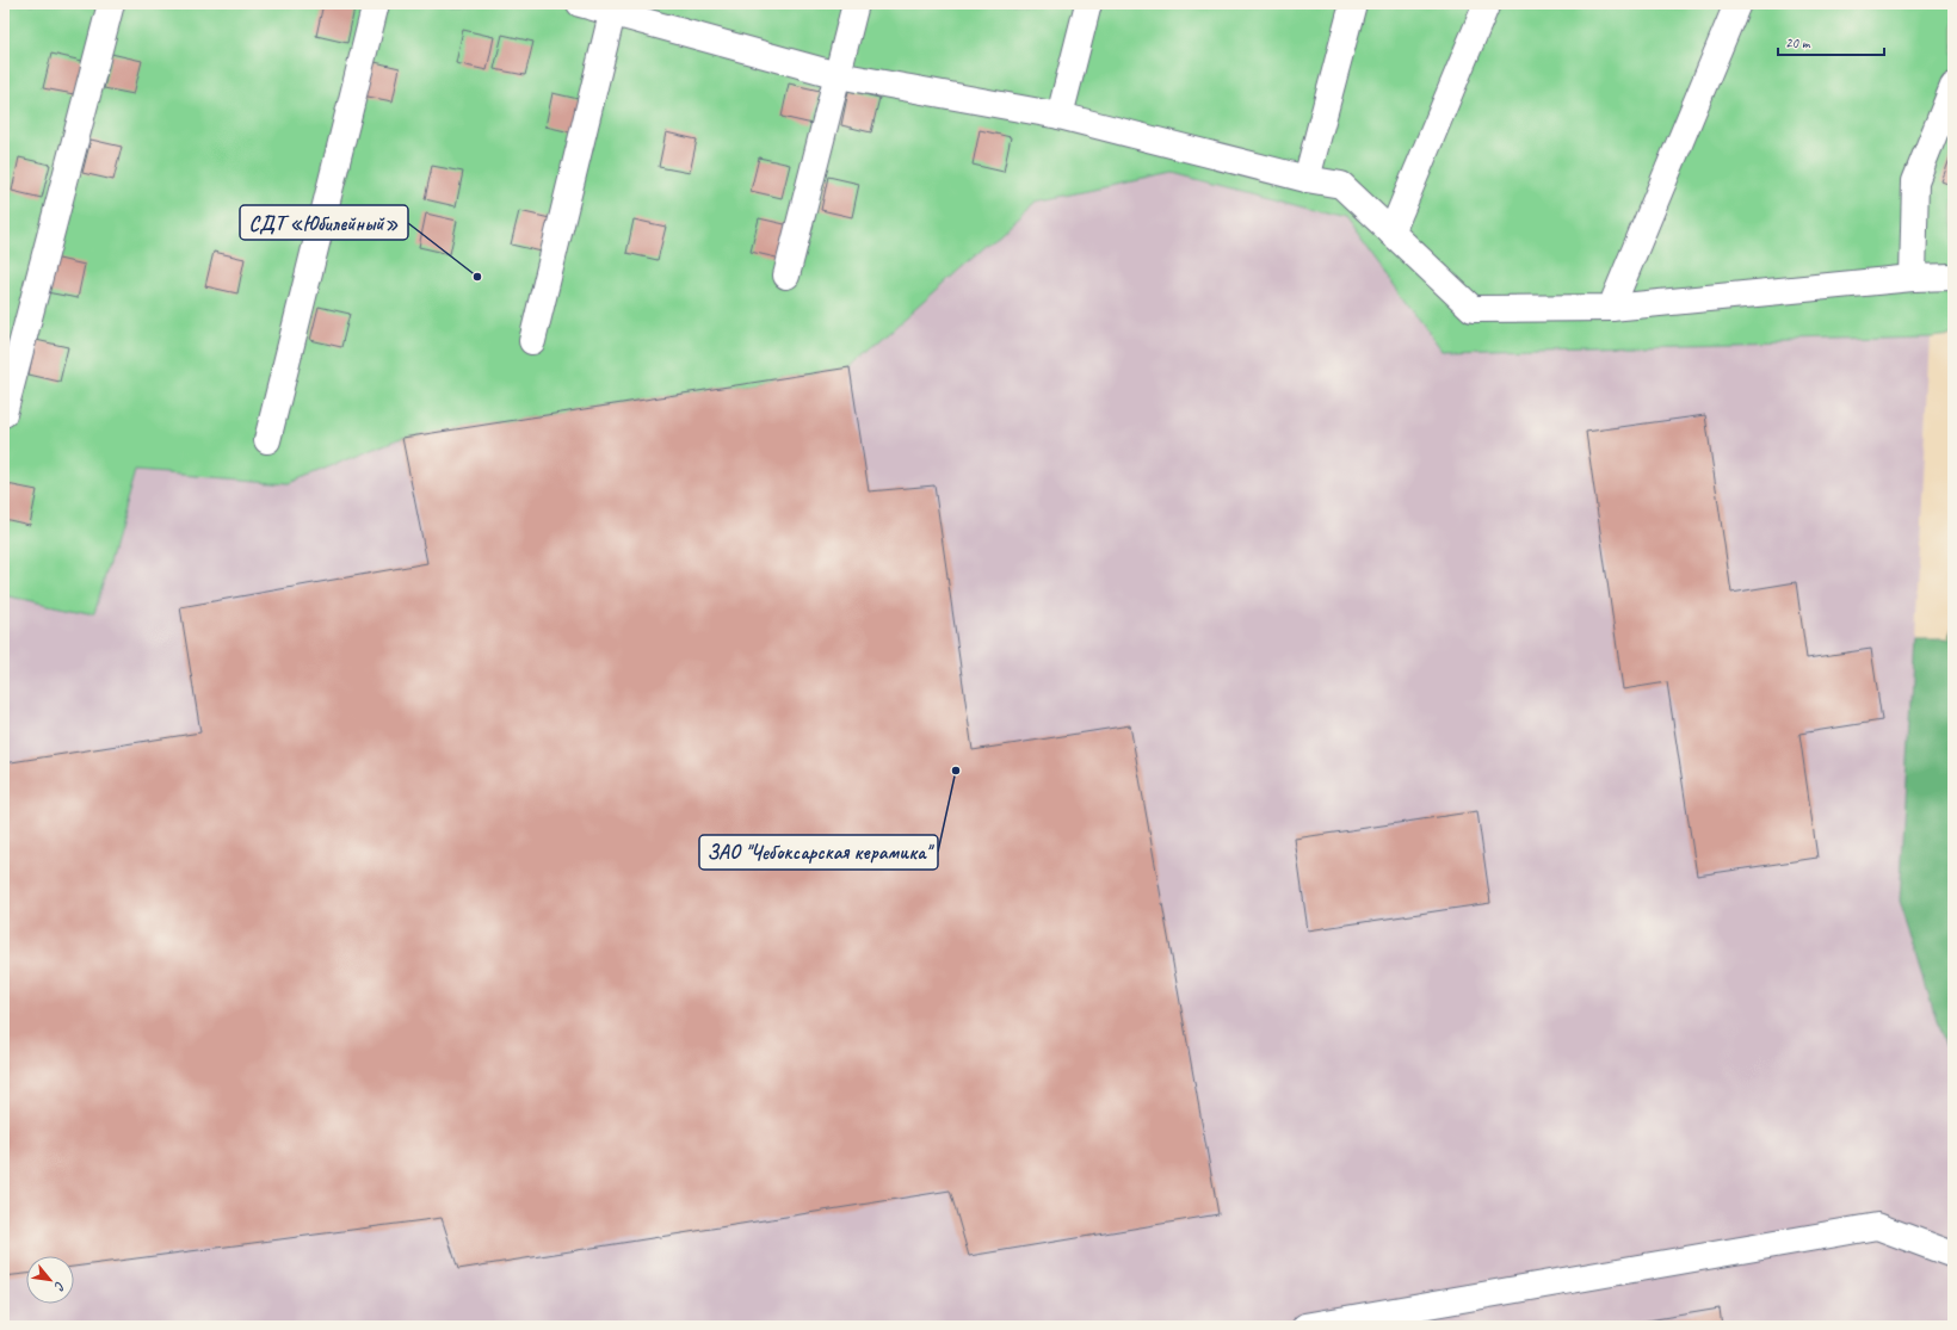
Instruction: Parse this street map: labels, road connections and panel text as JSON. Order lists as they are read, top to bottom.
{
  "places": ["СДТ «Юбилейный»", "ЗАО \"Чебоксарская керамика\""],
  "scale_bar": "20 m",
  "north": "bottom right"
}
